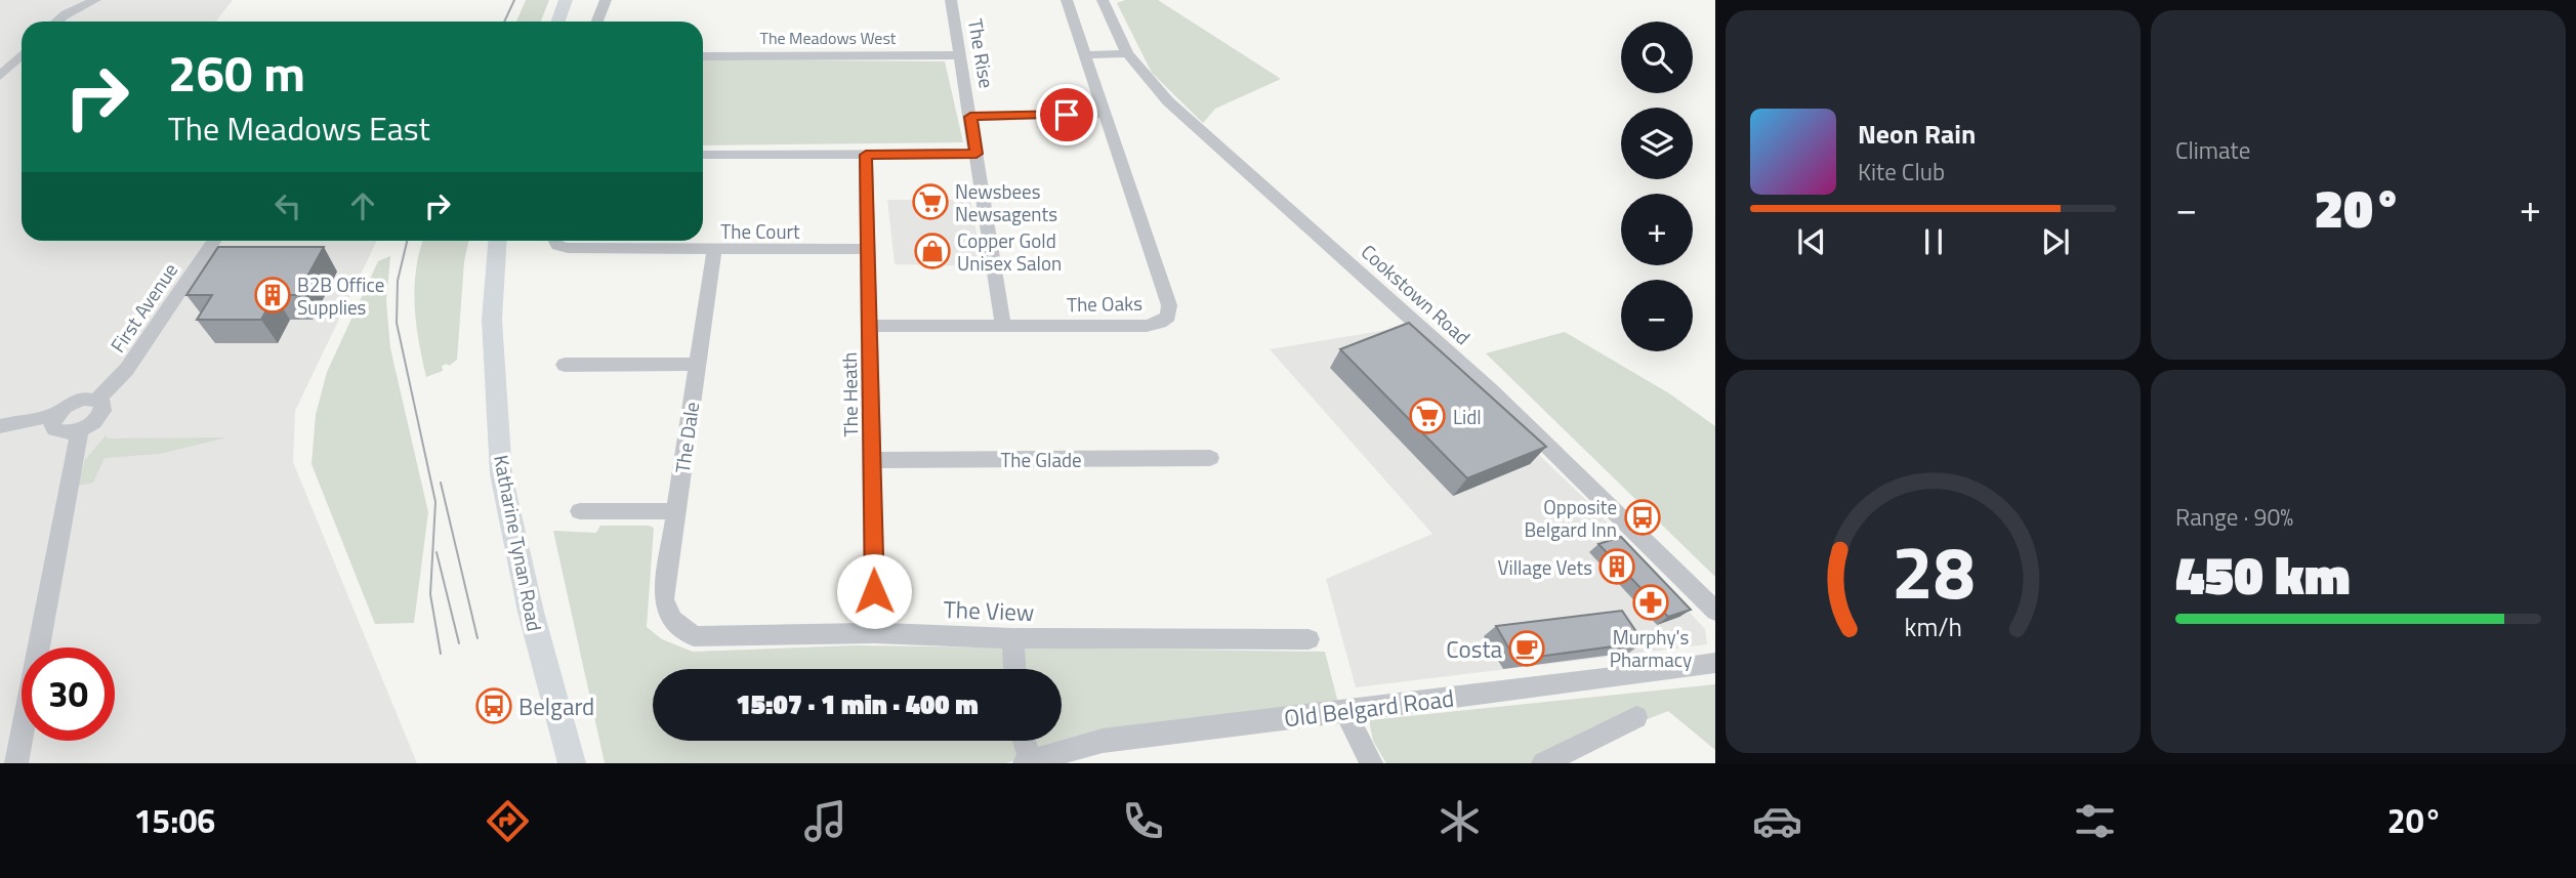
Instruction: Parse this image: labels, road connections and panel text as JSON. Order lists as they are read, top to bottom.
{
  "streets": {
    "main road": ["Katharine Tynan Road"],
    "street": [
      "The Meadows West",
      "The Rise",
      "The Court",
      "Cookstown Road",
      "The Oaks",
      "First Avenue",
      "The Heath",
      "The Dale",
      "The Glade",
      "The View",
      "Old Belgard Road"
    ]
  },
  "crossings": [
    ["The Meadows West", "The Rise"],
    ["The Rise", "The Oaks"],
    ["The Court", "The Heath"],
    ["The Court", "The Dale"],
    ["The Oaks", "The Heath"],
    ["The Heath", "The Glade"],
    ["The Heath", "The View"],
    ["The Dale", "The View"]
  ],
  "places": {
    "supermarket": ["Newsbees Newsagents", "Lidl"],
    "shop": ["Copper Gold Unisex Salon"],
    "building": ["B2B Office Supplies", "Village Vets"],
    "bus stop": ["Opposite Belgard Inn", "Belgard"],
    "pharmacy": ["Murphy's Pharmacy"],
    "cafe": ["Costa"]
  },
  "page": {
    "tile": [
      "Climate",
      ["Range · 90%", "450 km"]
    ],
    "map_buttons": ["+", "−"],
    "turn": ["260 m", "The Meadows East"],
    "song": ["Neon Rain", "Kite Club"],
    "heat": ["−", "20°", "+"],
    "limit": "30",
    "trip": "15:07 · 1 min · 400 m",
    "tabs": ["15:06", "20°"],
    "gauge": ["28", "km/h"]
  }
}
